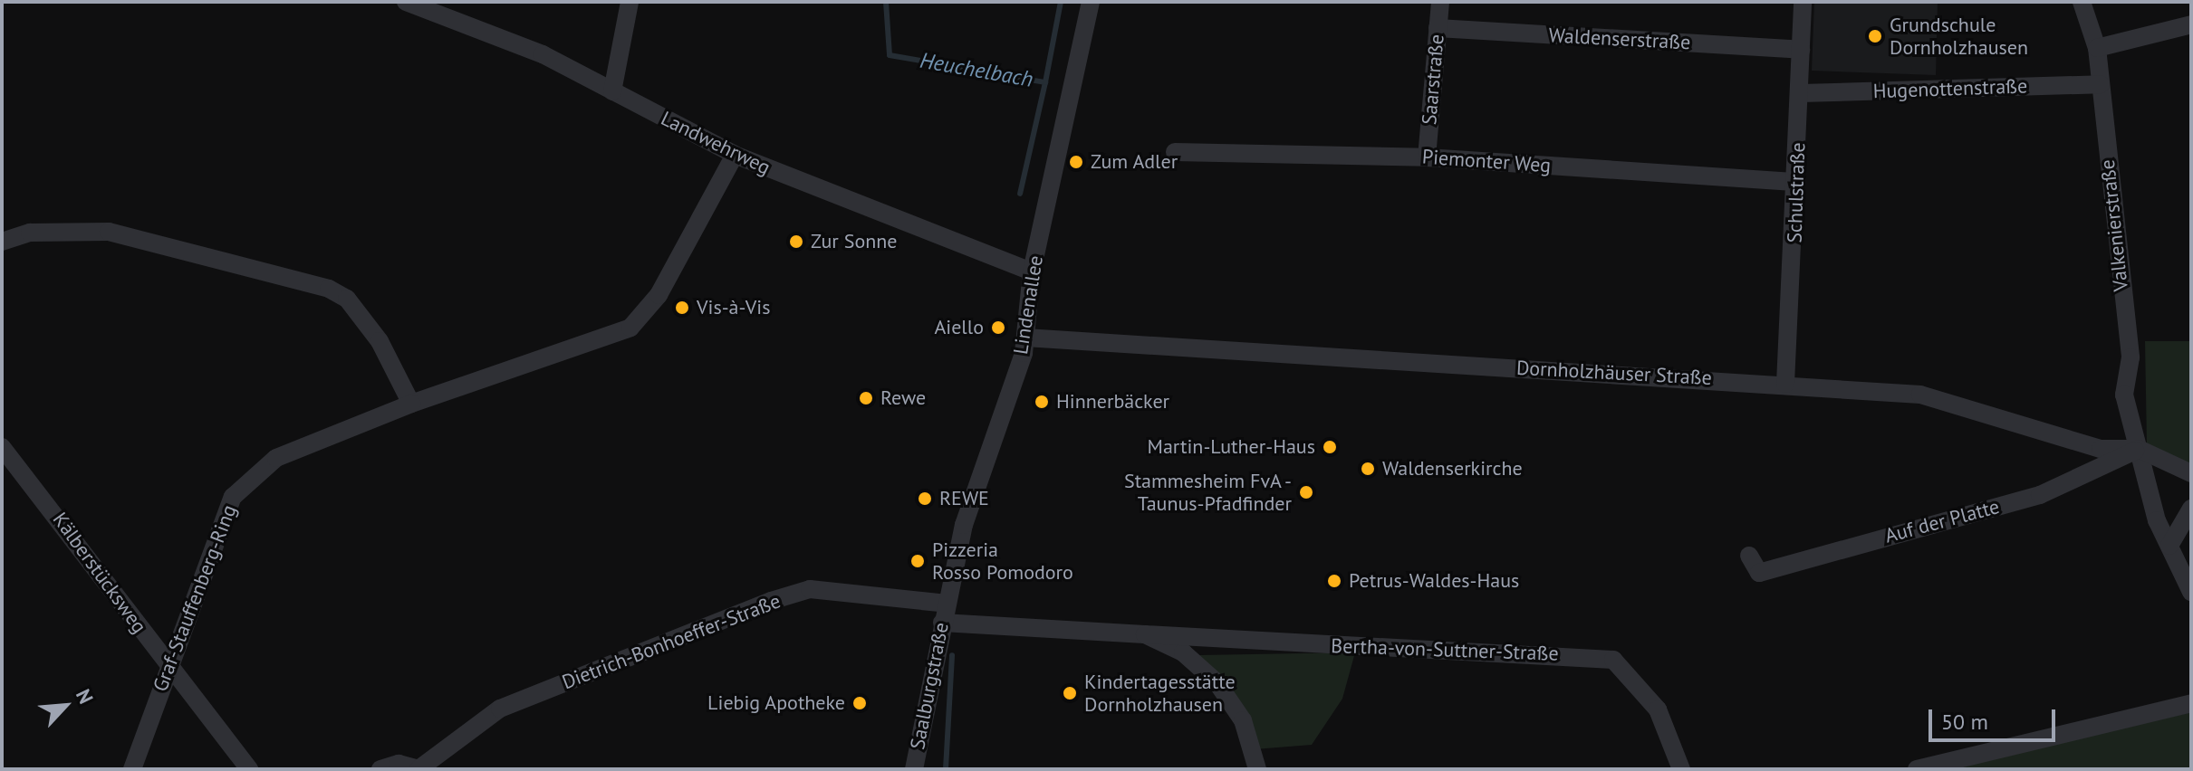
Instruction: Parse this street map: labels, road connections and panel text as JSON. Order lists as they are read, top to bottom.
{
  "streets": {
    "street": [
      "Waldenserstraße",
      "Saarstraße",
      "Hugenottenstraße",
      "Landwehrweg",
      "Piemonter Weg",
      "Schulstraße",
      "Valkenierstraße",
      "Lindenallee",
      "Dornholzhäuser Straße",
      "Auf der Platte",
      "Kälberstücksweg",
      "Graf-Stauffenberg-Ring",
      "Dietrich-Bonhoeffer-Straße",
      "Bertha-von-Suttner-Straße",
      "Saalburgstraße"
    ]
  },
  "crossings": [
    ["Waldenserstraße", "Saarstraße"],
    ["Waldenserstraße", "Schulstraße"],
    ["Saarstraße", "Piemonter Weg"],
    ["Hugenottenstraße", "Schulstraße"],
    ["Hugenottenstraße", "Valkenierstraße"],
    ["Landwehrweg", "Lindenallee"],
    ["Landwehrweg", "Graf-Stauffenberg-Ring"],
    ["Piemonter Weg", "Schulstraße"],
    ["Schulstraße", "Dornholzhäuser Straße"],
    ["Valkenierstraße", "Dornholzhäuser Straße"],
    ["Valkenierstraße", "Auf der Platte"],
    ["Lindenallee", "Dornholzhäuser Straße"],
    ["Lindenallee", "Dietrich-Bonhoeffer-Straße"],
    ["Lindenallee", "Saalburgstraße"],
    ["Dornholzhäuser Straße", "Auf der Platte"],
    ["Kälberstücksweg", "Graf-Stauffenberg-Ring"],
    ["Dietrich-Bonhoeffer-Straße", "Saalburgstraße"],
    ["Bertha-von-Suttner-Straße", "Saalburgstraße"]
  ],
  "water": ["Heuchelbach"],
  "places": [
    "Grundschule Dornholzhausen",
    "Zum Adler",
    "Zur Sonne",
    "Vis-à-Vis",
    "Aiello",
    "Rewe",
    "Hinnerbäcker",
    "Martin-Luther-Haus",
    "Waldenserkirche",
    "Stammesheim FvA - Taunus-Pfadfinder",
    "REWE",
    "Pizzeria Rosso Pomodoro",
    "Petrus-Waldes-Haus",
    "Kindertagesstätte Dornholzhausen",
    "Liebig Apotheke"
  ],
  "scale_bar": "50 m",
  "north": "top right"
}
